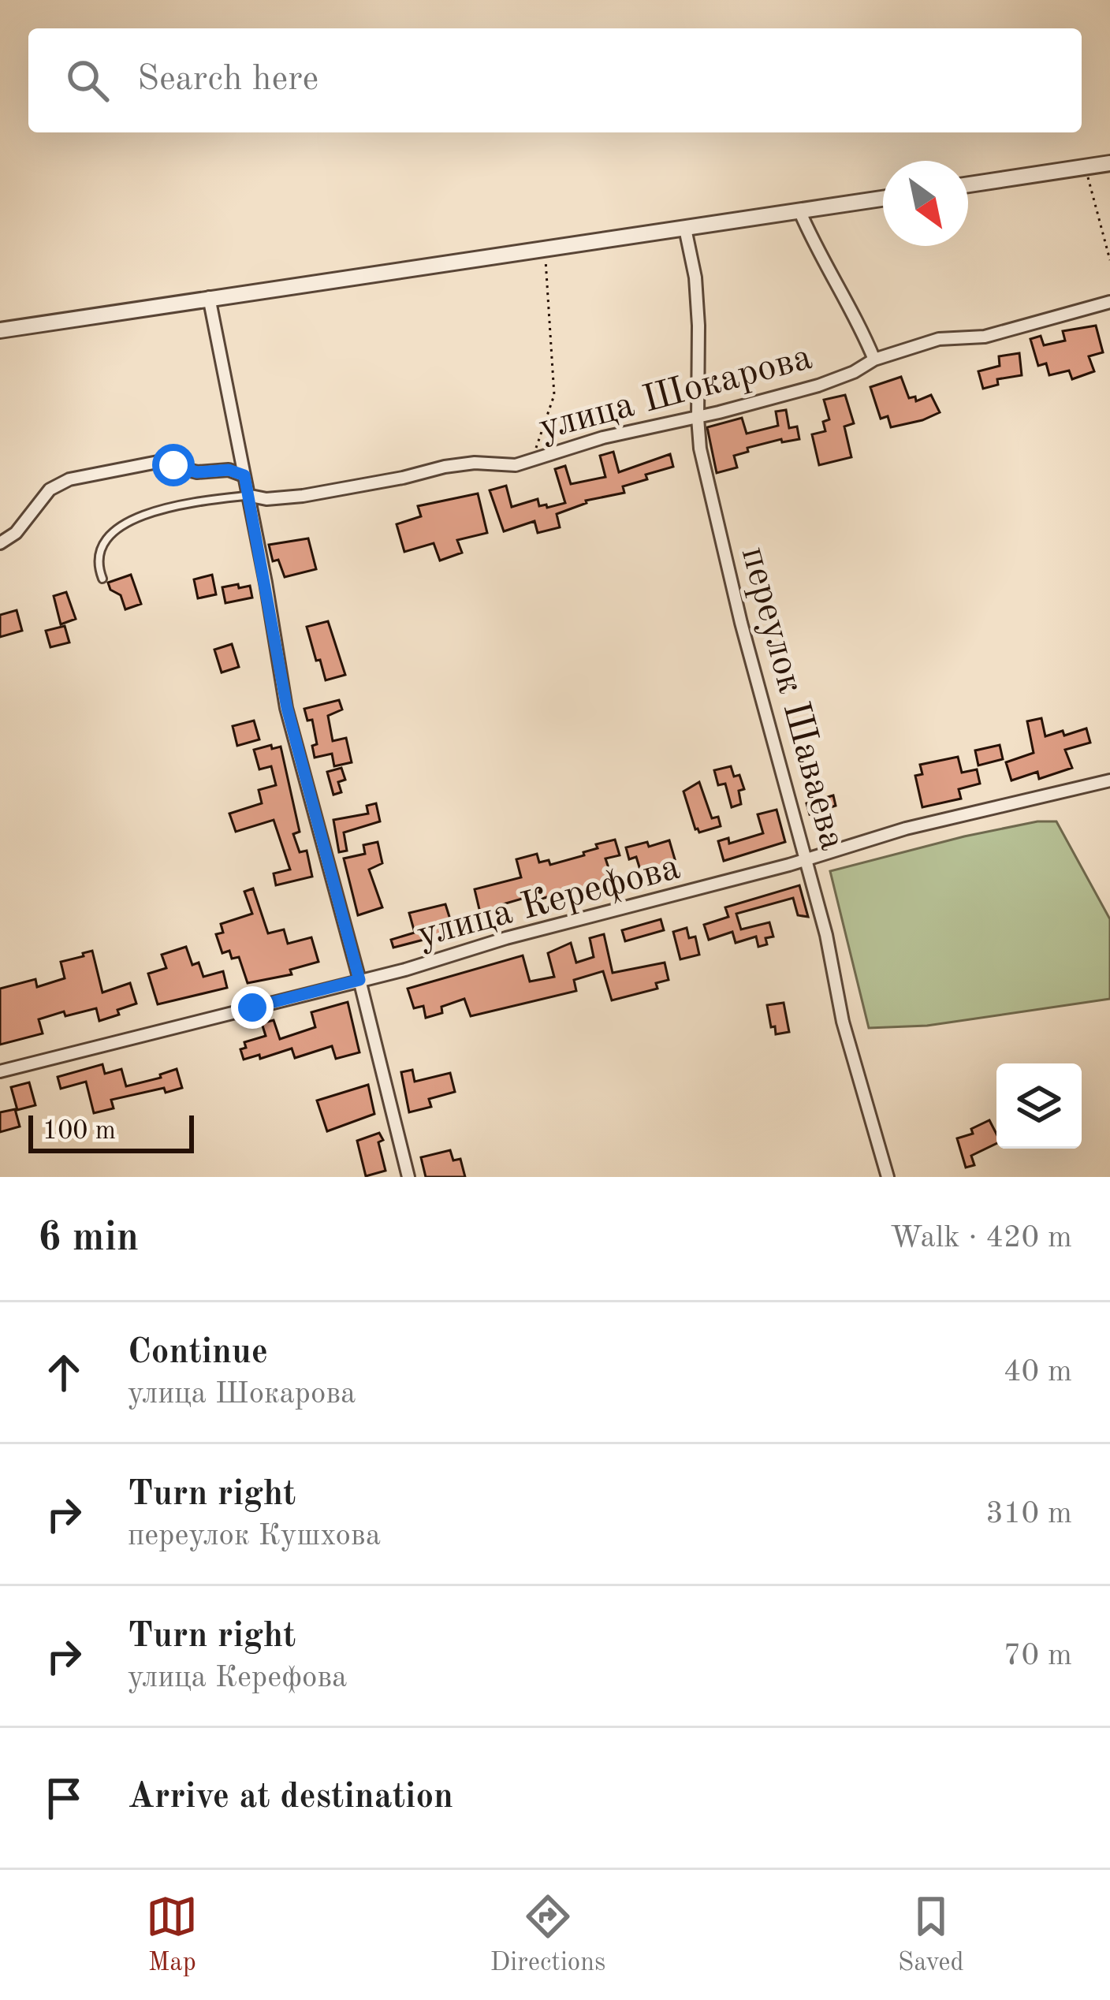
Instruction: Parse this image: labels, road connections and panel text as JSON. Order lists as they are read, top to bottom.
{
  "streets": {
    "street": ["улица Шокарова", "переулок Шаваева", "улица Керефова"]
  },
  "crossings": [
    ["улица Шокарова", "переулок Шаваева"],
    ["переулок Шаваева", "улица Керефова"]
  ],
  "scale_bar": "100 m",
  "north": "bottom right",
  "page": {
    "search": "Search here",
    "scale": "100 m",
    "heading": ["6 min", "Walk · 420 m"],
    "list": [
      ["Continue", "улица Шокарова", "40 m"],
      ["Turn right", "переулок Кушхова", "310 m"],
      ["Turn right", "улица Керефова", "70 m"],
      "Arrive at destination"
    ],
    "nav": ["Map", "Directions", "Saved"]
  }
}
